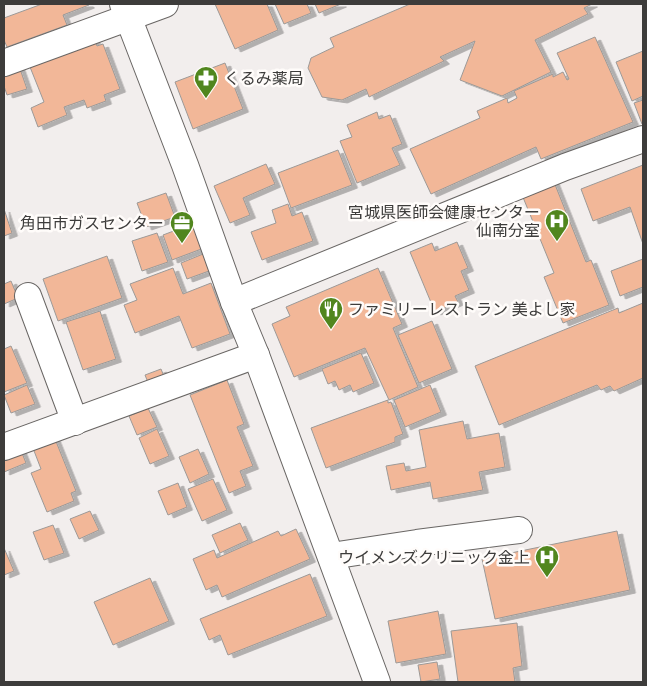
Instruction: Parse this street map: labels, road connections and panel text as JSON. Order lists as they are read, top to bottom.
{
  "places": {
    "pharmacy": ["くるみ薬局"],
    "hospital": ["宮城県医師会健康センター 仙南分室", "ウイメンズクリニック金上"],
    "office": ["角田市ガスセンター"],
    "restaurant": ["ファミリーレストラン 美よし家"]
  }
}
